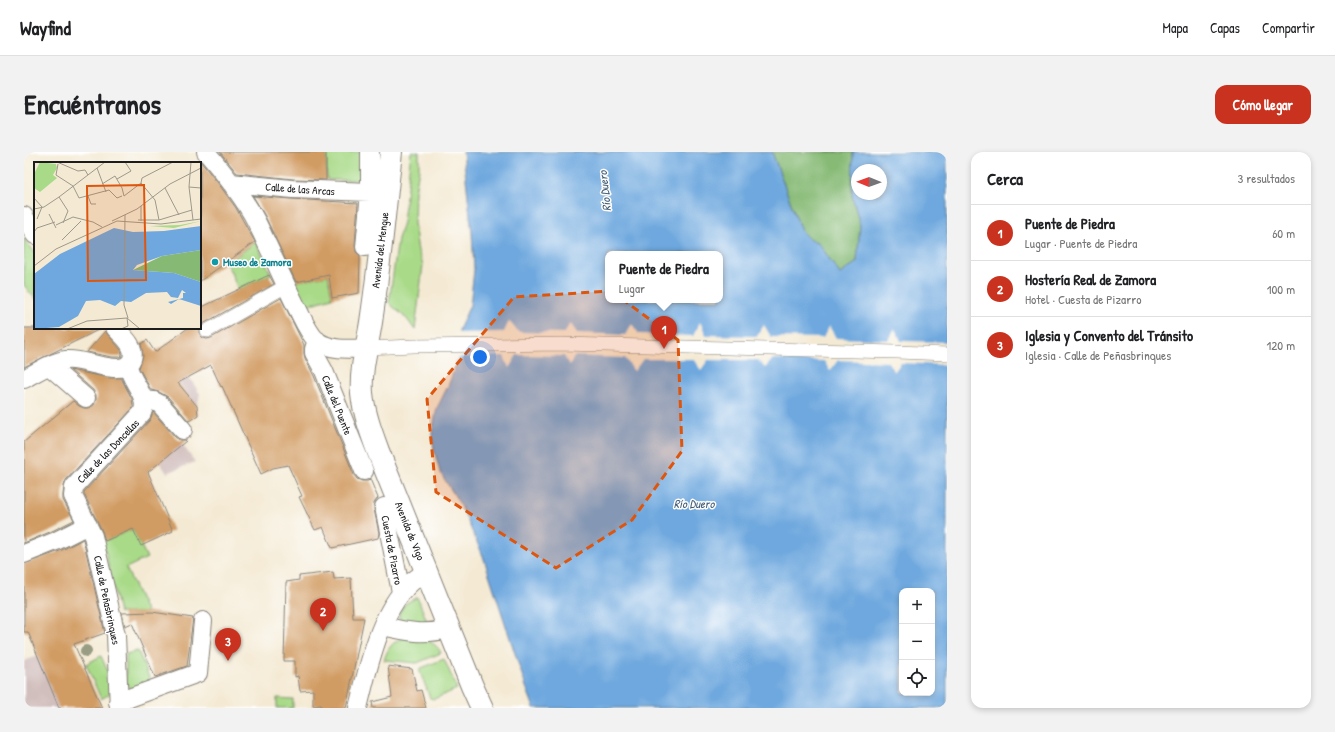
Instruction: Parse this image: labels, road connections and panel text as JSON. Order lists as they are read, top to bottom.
{
  "streets": {
    "street": [
      "Calle de las Arcas",
      "Avenida del Mengue",
      "Calle del Puente",
      "Calle de las Doncellas",
      "Avenida de Vigo",
      "Cuesta de Pizarro",
      "Calle de Peñasbrinques"
    ]
  },
  "crossings": [
    ["Avenida del Mengue", "Avenida de Vigo"],
    ["Calle de las Doncellas", "Calle de Peñasbrinques"],
    ["Avenida de Vigo", "Cuesta de Pizarro"]
  ],
  "water": ["Río Duero"],
  "places": ["Museo de Zamora"],
  "north": "left",
  "page": {
    "header": "Wayfind",
    "nav": ["Mapa", "Capas", "Compartir"],
    "title": "Encuéntranos",
    "buttons": "Cómo llegar",
    "heading": ["Cerca", "3 resultados"],
    "list": [
      {
        "mark": "1",
        "name": "Puente de Piedra",
        "note": "Lugar · Puente de Piedra",
        "value": "60 m"
      },
      {
        "mark": "2",
        "name": "Hostería Real de Zamora",
        "note": "Hotel · Cuesta de Pizarro",
        "value": "100 m"
      },
      {
        "mark": "3",
        "name": "Iglesia y Convento del Tránsito",
        "note": "Iglesia · Calle de Peñasbrinques",
        "value": "120 m"
      }
    ],
    "popup": ["Puente de Piedra", "Lugar"],
    "pins": ["1", "2", "3"],
    "map_buttons": ["+", "−"]
  }
}
